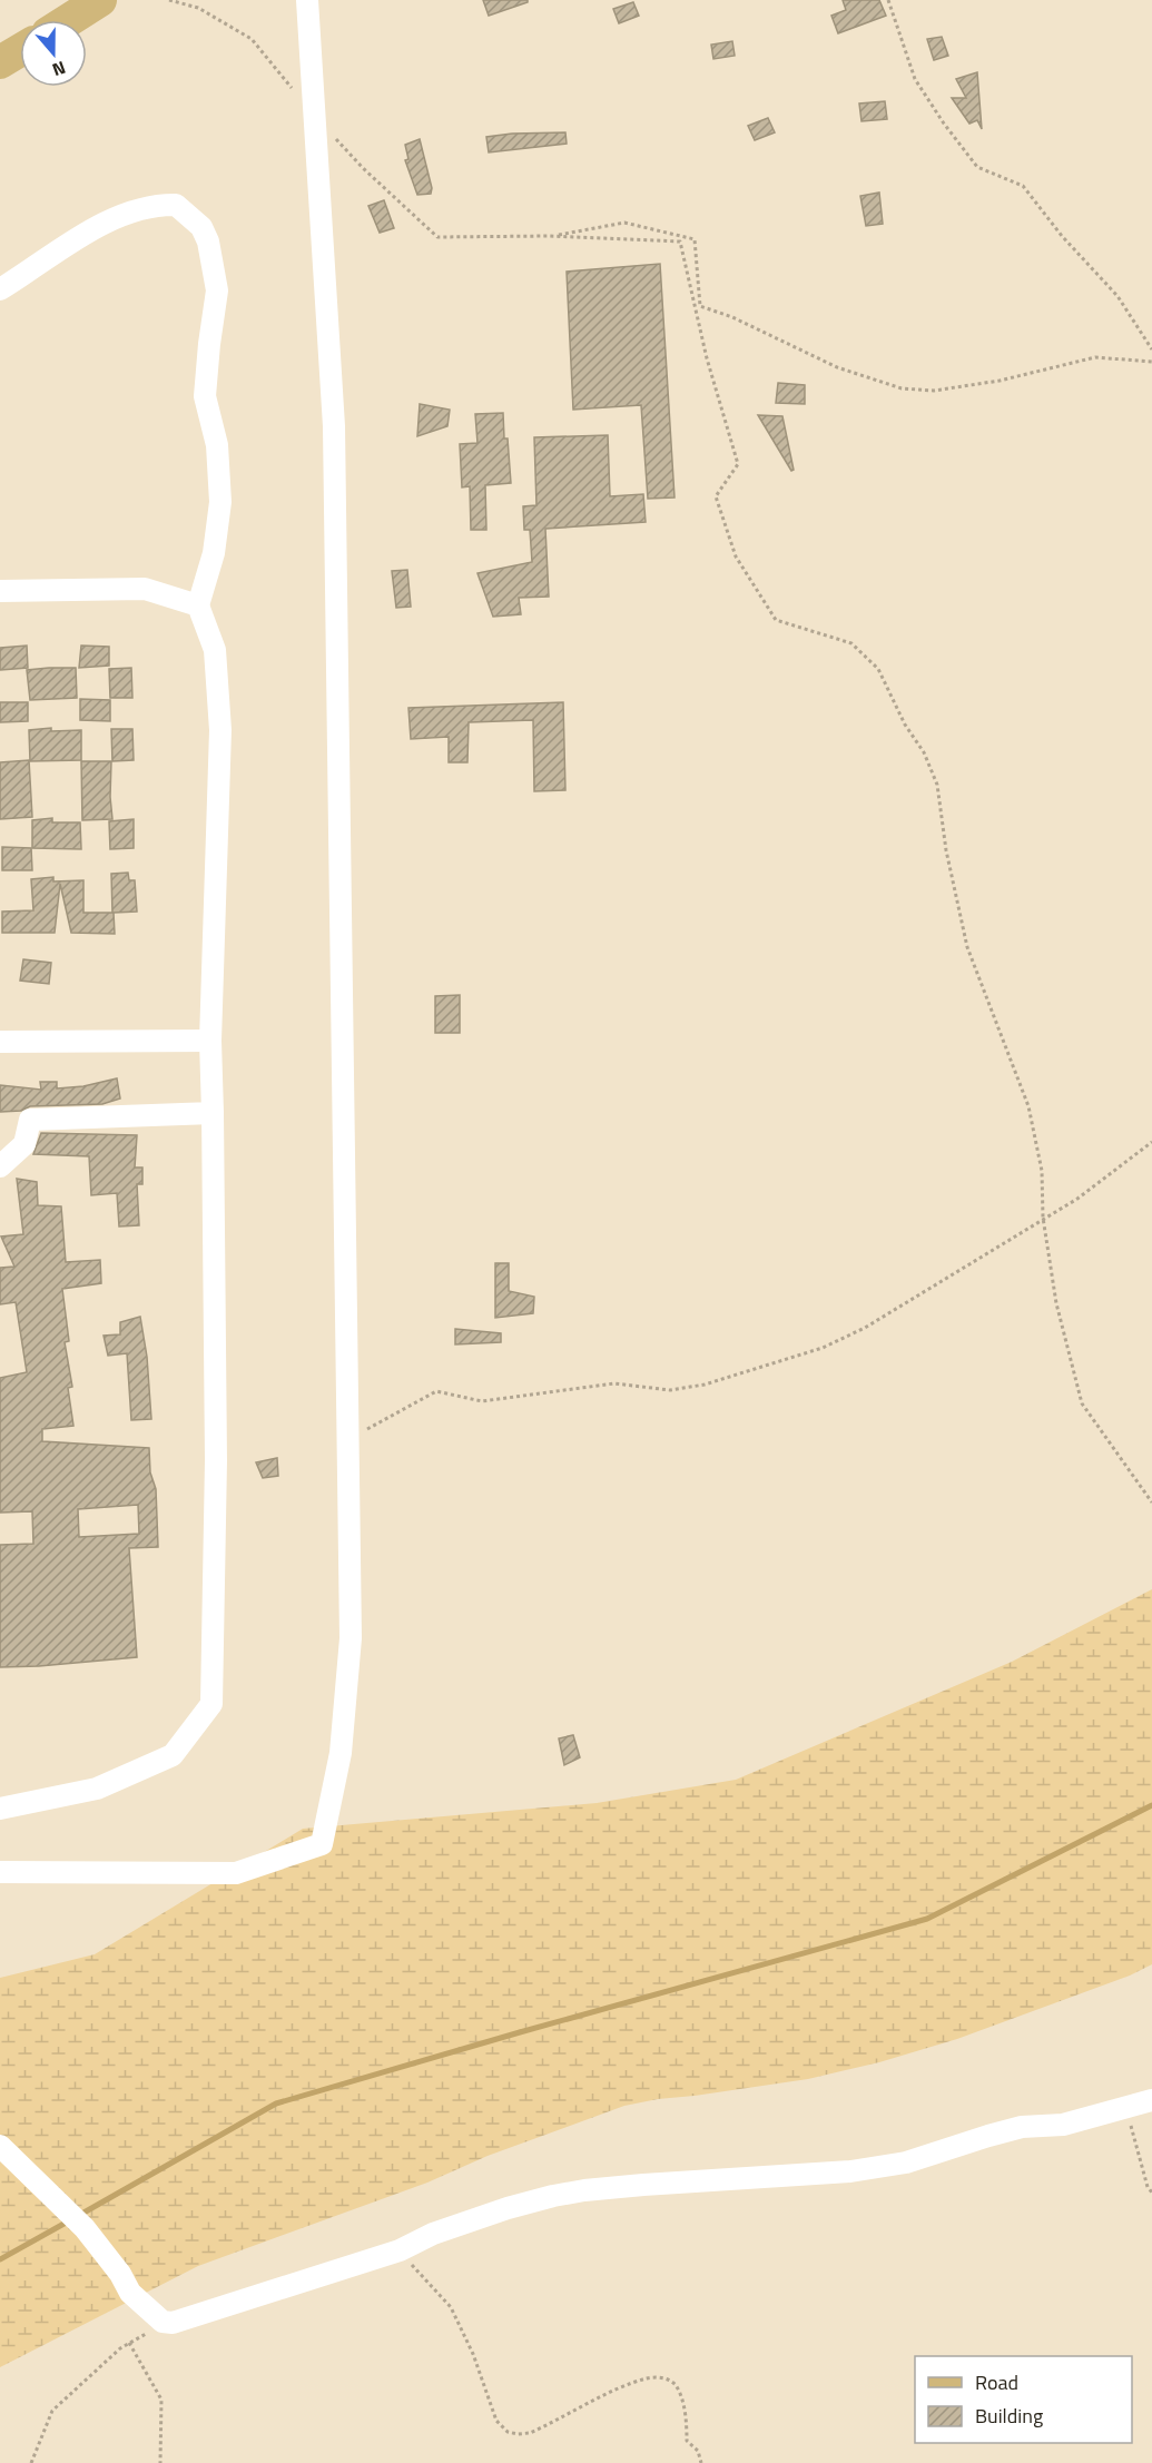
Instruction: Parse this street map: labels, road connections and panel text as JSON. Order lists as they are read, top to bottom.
{
  "legend": ["Road", "Building"],
  "north": "bottom"
}
